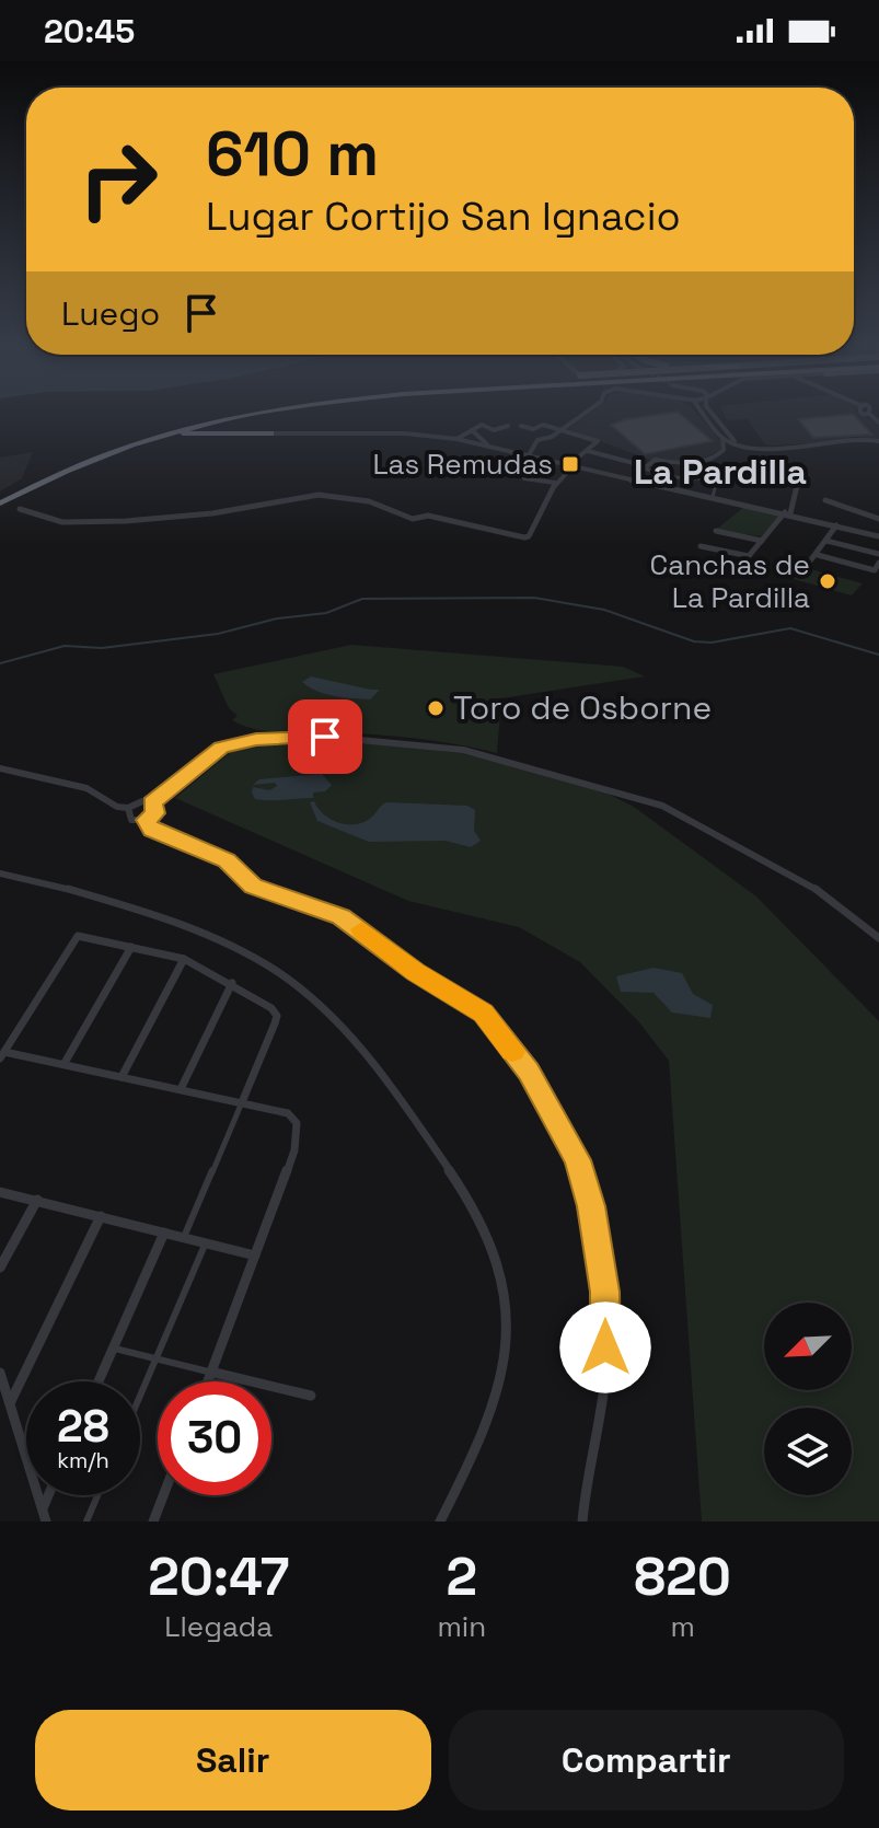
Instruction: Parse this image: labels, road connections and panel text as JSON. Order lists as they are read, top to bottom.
{
  "districts": ["La Pardilla"],
  "places": {
    "transit": ["Las Remudas"],
    "other": ["Canchas de La Pardilla", "Toro de Osborne"]
  },
  "north": "bottom left",
  "page": {
    "status": "20:45",
    "turn": ["610 m", "Lugar Cortijo San Ignacio"],
    "then": "Luego",
    "speed": "28 km/h",
    "limit": "30",
    "eta": [
      "20:47",
      "Llegada",
      "2",
      "min",
      "820",
      "m"
    ],
    "buttons": ["Salir", "Compartir"]
  }
}
